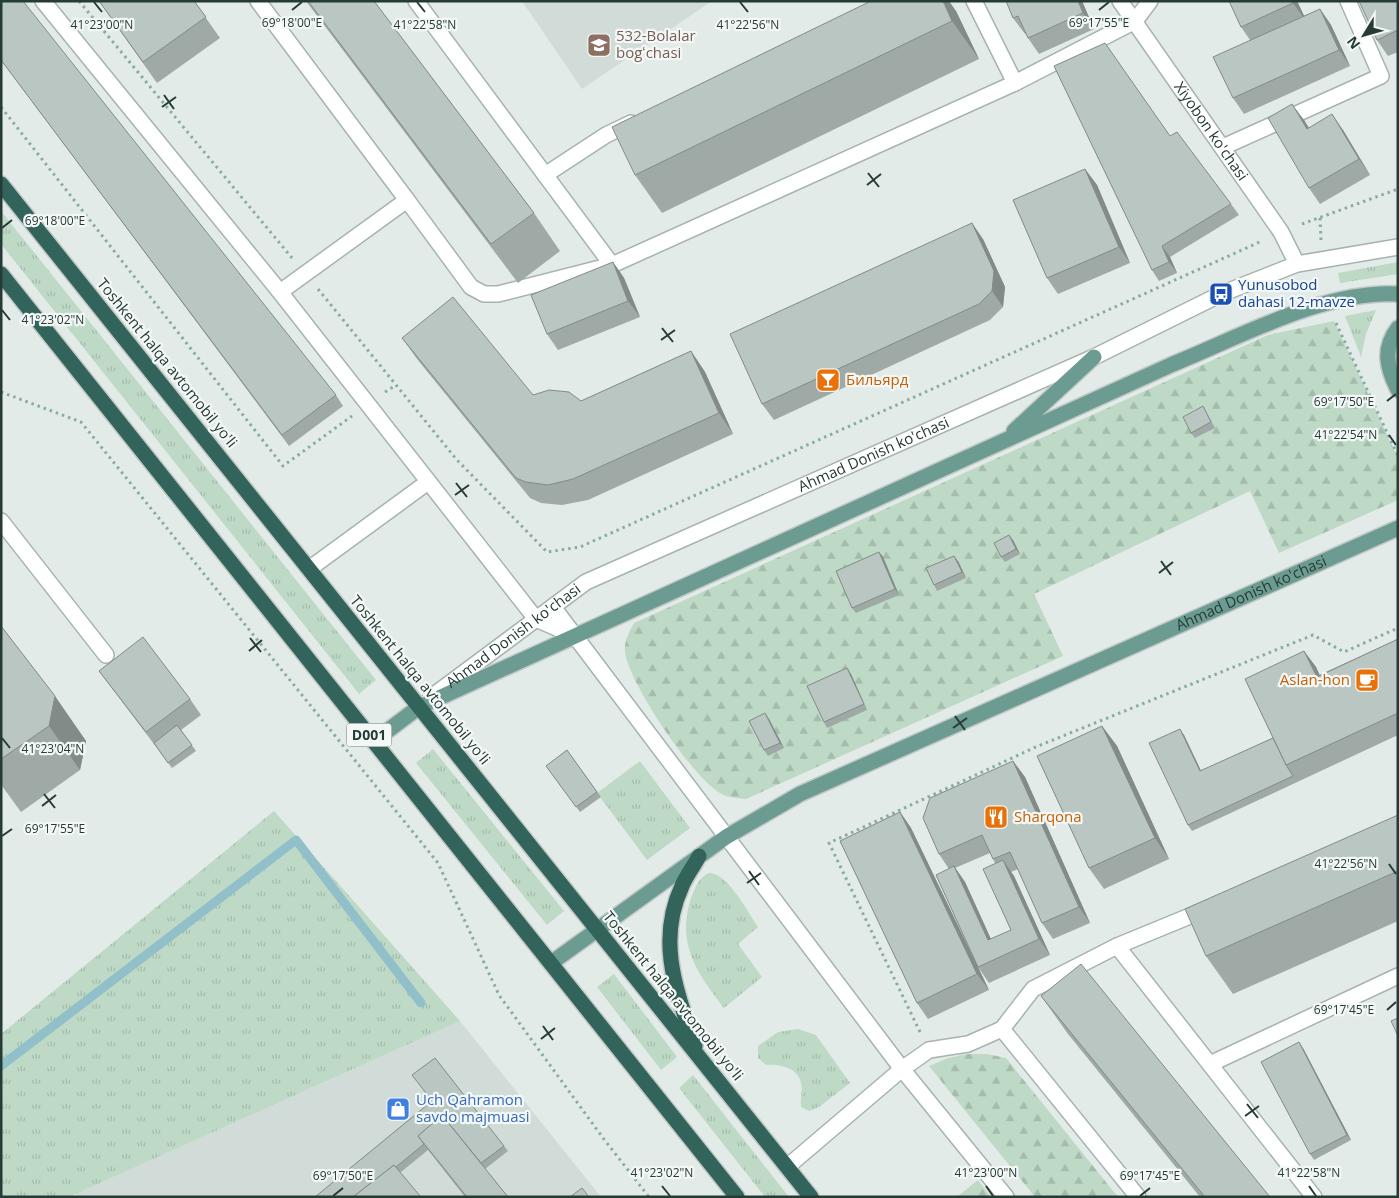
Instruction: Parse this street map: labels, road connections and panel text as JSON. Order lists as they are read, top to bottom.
{
  "streets": {
    "highway": ["Toshkent halqa avtomobil yo'li", "D001"],
    "main road": ["Ahmad Donish ko'chasi"],
    "street": ["Xiyobon ko'chasi"]
  },
  "crossings": [
    ["Xiyobon ko'chasi", "Ahmad Donish ko'chasi"],
    ["Toshkent halqa avtomobil yo'li", "Ahmad Donish ko'chasi"],
    ["Ahmad Donish ko'chasi", "D001"]
  ],
  "places": {
    "school or university": ["532-Bolalar bogʻchasi"],
    "bus stop": ["Yunusobod dahasi 12-mavze"],
    "bar": ["Бильярд"],
    "cafe": ["Aslan-hon"],
    "restaurant": ["Sharqona"],
    "shop": ["Uch Qahramon savdo majmuasi"]
  },
  "north": "bottom left",
  "coordinates": [
    "69°18'00\"E",
    "69°17'55\"E",
    "41°23'00\"N",
    "41°22'58\"N",
    "41°22'56\"N",
    "41°23'02\"N",
    "69°17'50\"E",
    "41°22'54\"N",
    "41°23'04\"N",
    "69°17'45\"E"
  ]
}
